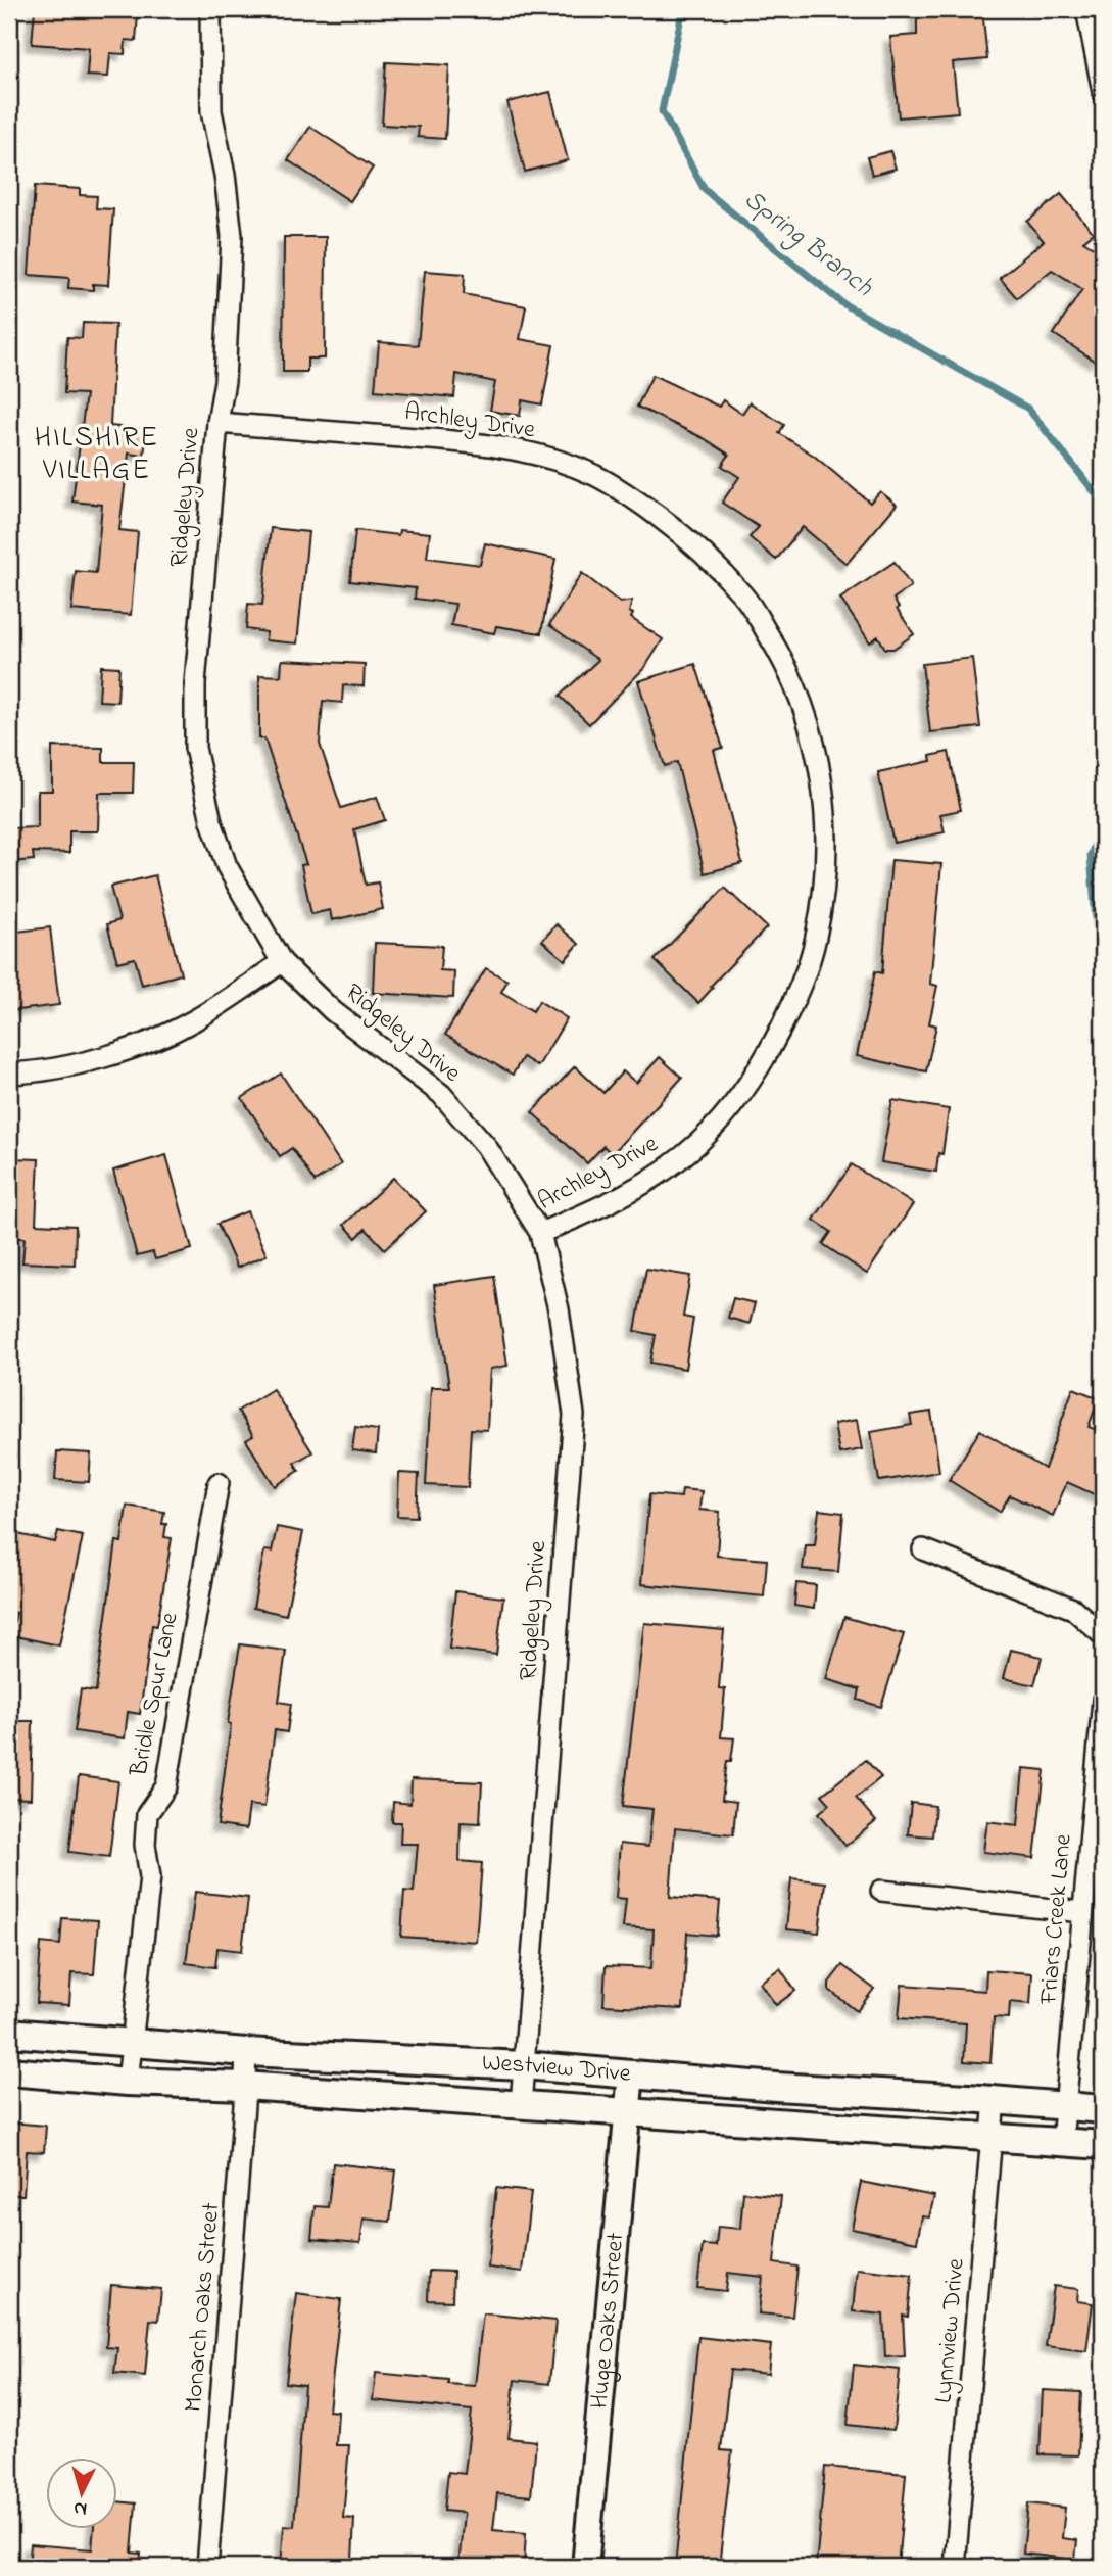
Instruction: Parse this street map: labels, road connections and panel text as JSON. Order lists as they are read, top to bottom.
{
  "streets": {
    "main road": ["Westview Drive"],
    "street": [
      "Archley Drive",
      "Ridgeley Drive",
      "Bridle Spur Lane",
      "Friars Creek Lane",
      "Monarch Oaks Street",
      "Huge Oaks Street",
      "Lynnview Drive"
    ]
  },
  "crossings": [
    ["Archley Drive", "Ridgeley Drive"],
    ["Ridgeley Drive", "Westview Drive"],
    ["Bridle Spur Lane", "Westview Drive"],
    ["Friars Creek Lane", "Westview Drive"],
    ["Westview Drive", "Monarch Oaks Street"],
    ["Westview Drive", "Huge Oaks Street"],
    ["Westview Drive", "Lynnview Drive"]
  ],
  "districts": ["HILSHIRE VILLAGE"],
  "water": ["Spring Branch"],
  "north": "bottom"
}
